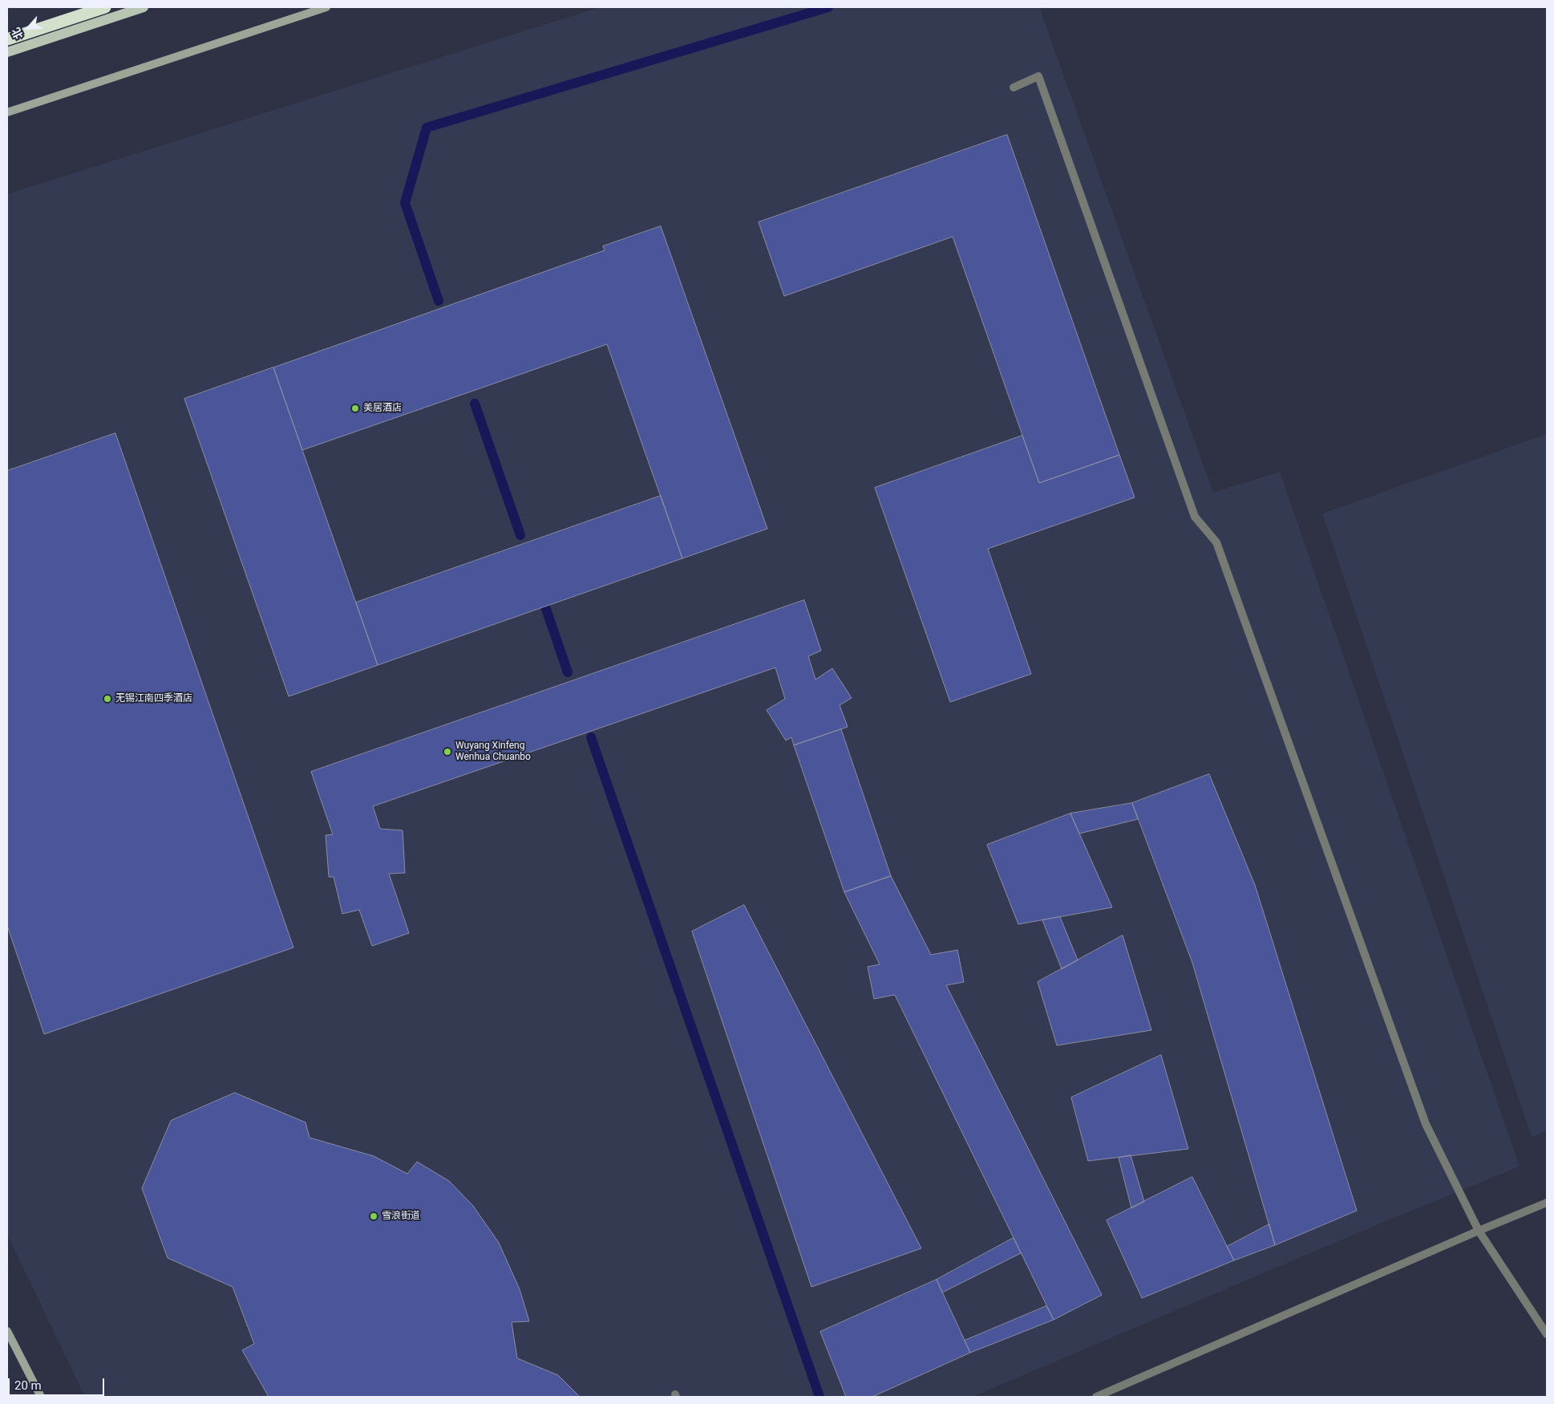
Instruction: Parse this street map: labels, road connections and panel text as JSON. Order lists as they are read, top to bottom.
{
  "places": [
    "美居酒店",
    "无锡江南四季酒店",
    "Wuyang Xinfeng Wenhua Chuanbo",
    "雪浪街道"
  ],
  "scale_bar": "20 m",
  "north": "bottom left"
}
